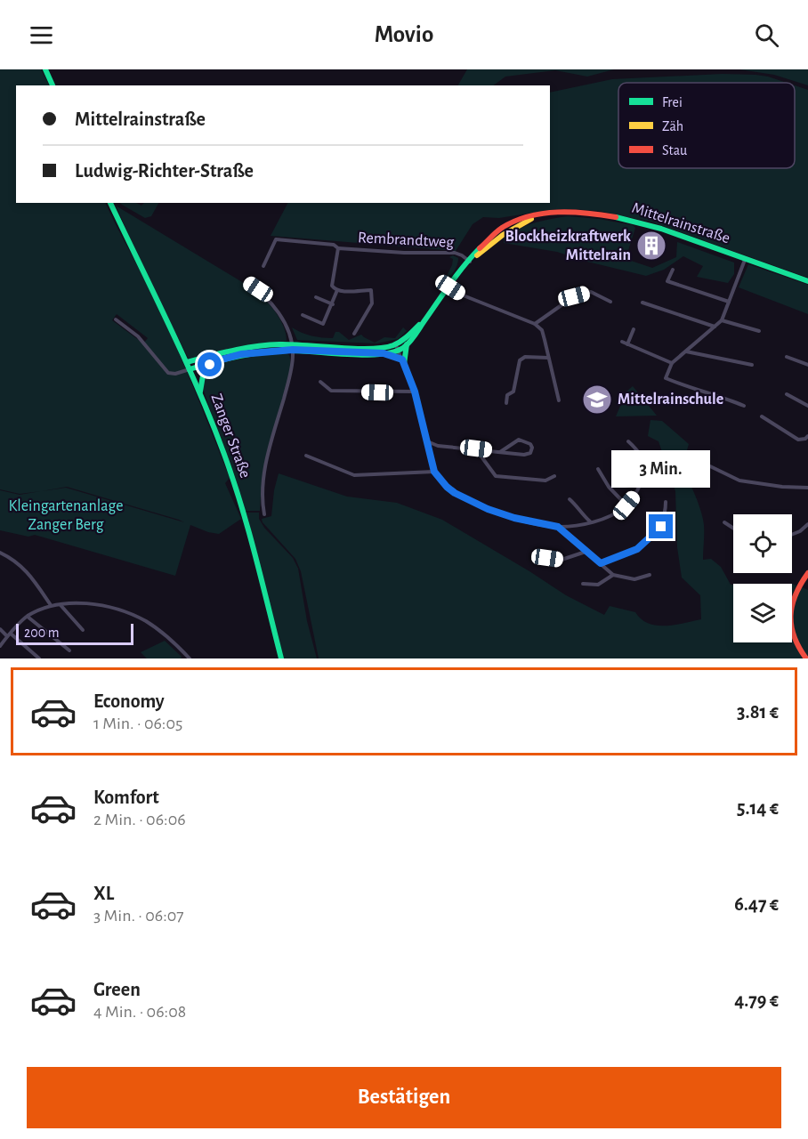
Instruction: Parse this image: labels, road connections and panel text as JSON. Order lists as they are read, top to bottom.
{
  "streets": {
    "street": ["Mittelrainstraße", "Rembrandtweg", "Zanger Straße"]
  },
  "crossings": [
    ["Mittelrainstraße", "Rembrandtweg"],
    ["Mittelrainstraße", "Zanger Straße"]
  ],
  "parks": ["Kleingartenanlage Zanger Berg"],
  "places": {
    "building": ["Blockheizkraftwerk Mittelrain"],
    "school or university": ["Mittelrainschule"]
  },
  "legend": ["Frei", "Zäh", "Stau"],
  "scale_bar": "200 m",
  "page": {
    "header": "Movio",
    "banner": ["Mittelrainstraße", "Ludwig-Richter-Straße"],
    "bubble": "3 Min.",
    "scale": "200 m",
    "list": [
      {
        "name": "Economy",
        "note": "1 Min. · 06:05",
        "value": "3.81 €"
      },
      {
        "name": "Komfort",
        "note": "2 Min. · 06:06",
        "value": "5.14 €"
      },
      {
        "name": "XL",
        "note": "3 Min. · 06:07",
        "value": "6.47 €"
      },
      {
        "name": "Green",
        "note": "4 Min. · 06:08",
        "value": "4.79 €"
      }
    ],
    "buttons": "Bestätigen"
  }
}
